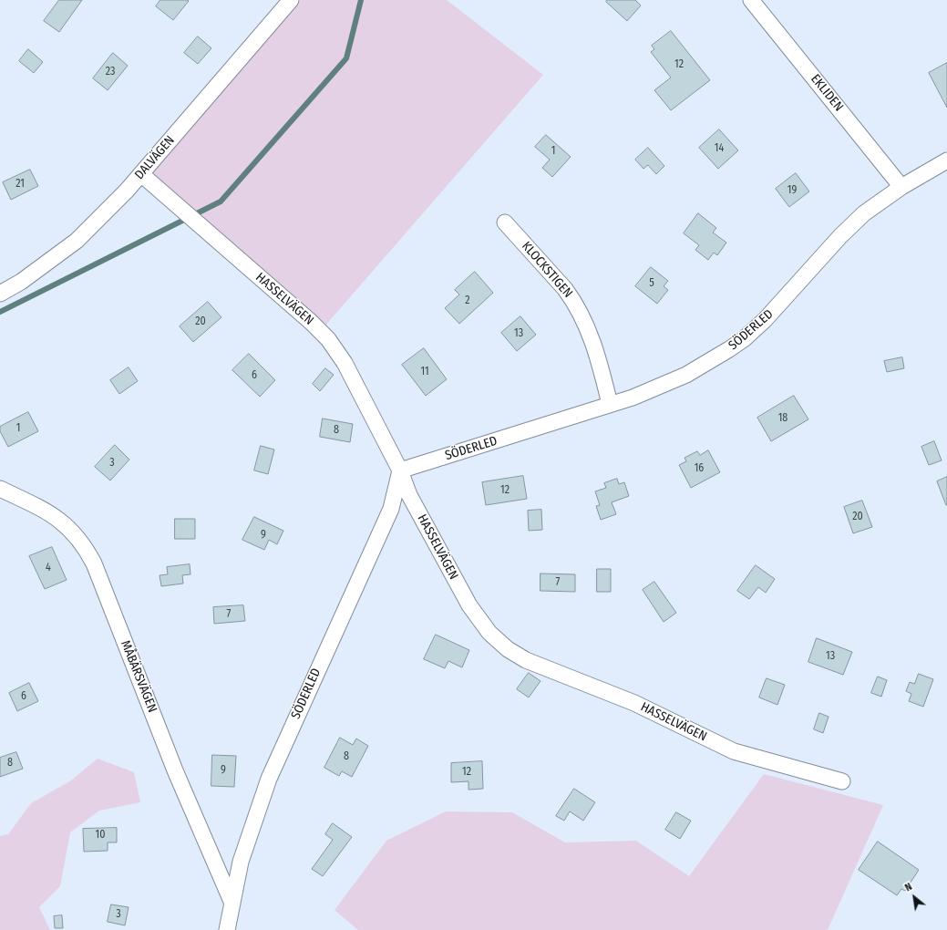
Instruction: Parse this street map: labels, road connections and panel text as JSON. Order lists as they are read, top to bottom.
{
  "streets": {
    "street": [
      "EKLIDEN",
      "DALVÄGEN",
      "KLOCKSTIGEN",
      "HASSELVÄGEN",
      "SÖDERLED",
      "MÅBÄRSVÄGEN"
    ]
  },
  "crossings": [
    ["EKLIDEN", "SÖDERLED"],
    ["DALVÄGEN", "HASSELVÄGEN"],
    ["KLOCKSTIGEN", "SÖDERLED"],
    ["HASSELVÄGEN", "SÖDERLED"],
    ["SÖDERLED", "MÅBÄRSVÄGEN"]
  ],
  "house_numbers": [
    "12",
    "23",
    "14",
    "1",
    "21",
    "19",
    "5",
    "2",
    "20",
    "13",
    "11",
    "6",
    "18",
    "1",
    "8",
    "3",
    "16",
    "12",
    "20",
    "9",
    "4",
    "7",
    "7",
    "13",
    "6",
    "8",
    "8",
    "9",
    "12",
    "10",
    "3"
  ],
  "north": "top left"
}
